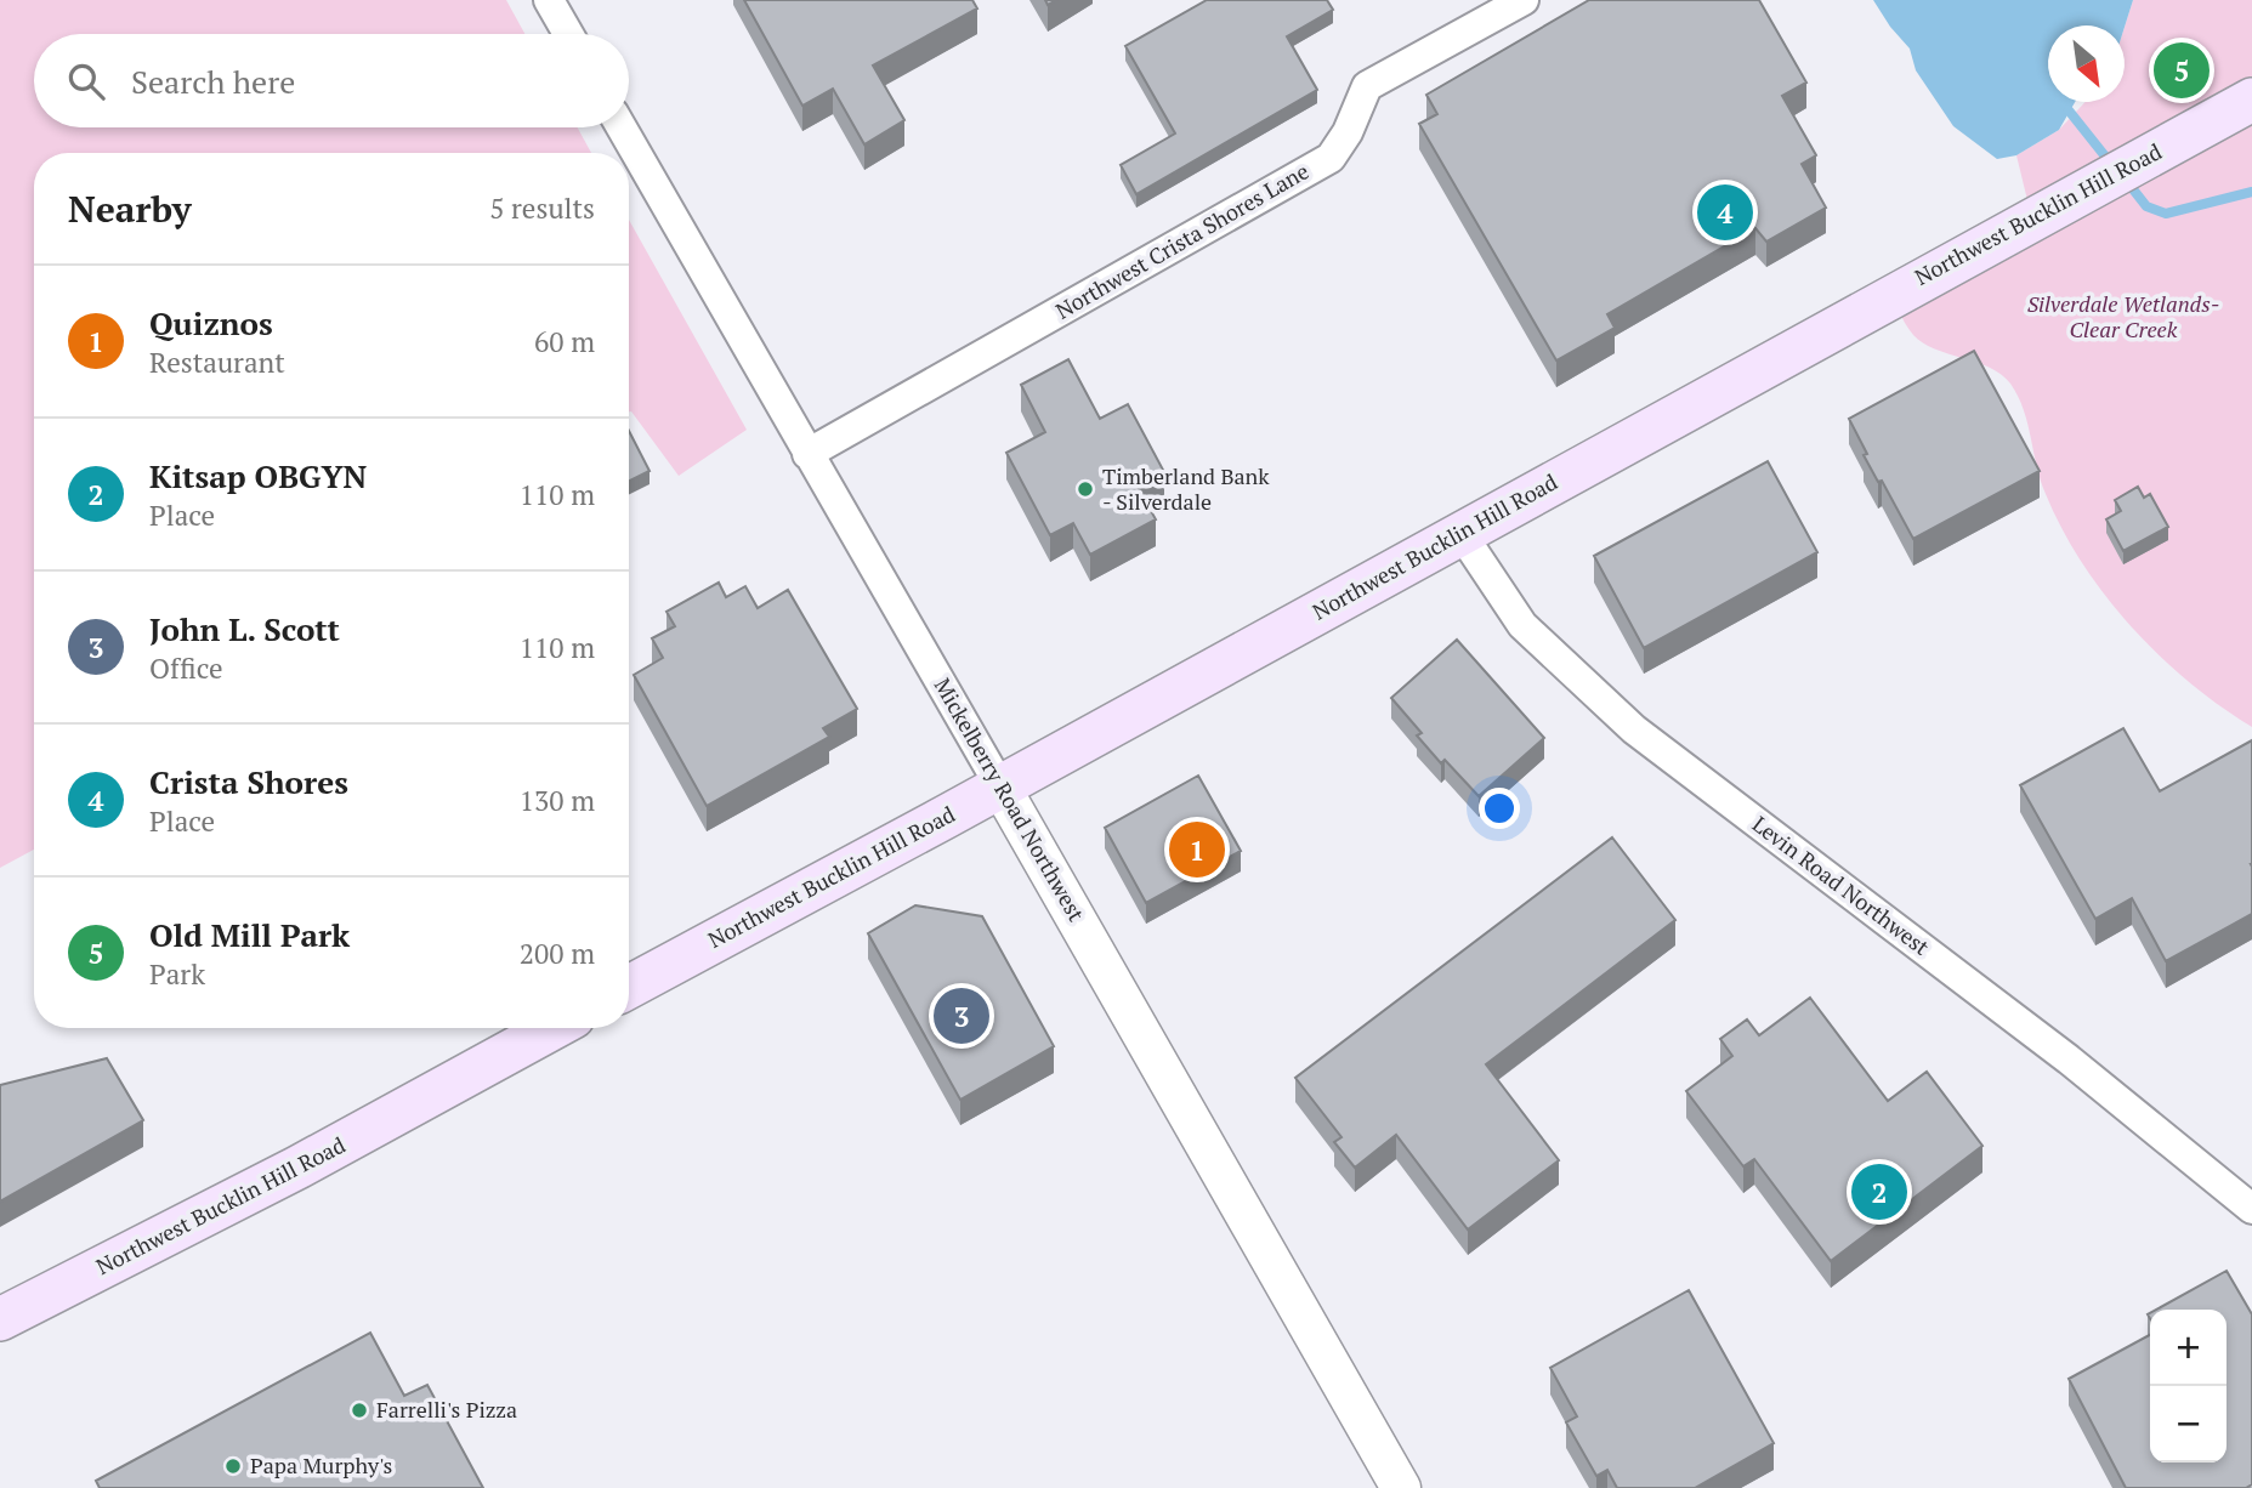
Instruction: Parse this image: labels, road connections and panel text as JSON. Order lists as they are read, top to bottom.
{
  "streets": {
    "main road": ["Northwest Bucklin Hill Road"],
    "street": ["Northwest Crista Shores Lane", "Mickelberry Road Northwest", "Levin Road Northwest"]
  },
  "crossings": [
    ["Northwest Bucklin Hill Road", "Mickelberry Road Northwest"],
    ["Northwest Bucklin Hill Road", "Levin Road Northwest"],
    ["Northwest Crista Shores Lane", "Mickelberry Road Northwest"]
  ],
  "parks": ["Silverdale Wetlands- Clear Creek"],
  "places": ["Timberland Bank - Silverdale", "Farrelli's Pizza", "Papa Murphy's"],
  "north": "bottom right",
  "page": {
    "search": "Search here",
    "pins": [
      "5",
      "4",
      "1",
      "3",
      "2"
    ],
    "heading": ["Nearby", "5 results"],
    "list": [
      {
        "mark": "1",
        "name": "Quiznos",
        "note": "Restaurant",
        "value": "60 m"
      },
      {
        "mark": "2",
        "name": "Kitsap OBGYN",
        "note": "Place",
        "value": "110 m"
      },
      {
        "mark": "3",
        "name": "John L. Scott",
        "note": "Office",
        "value": "110 m"
      },
      {
        "mark": "4",
        "name": "Crista Shores",
        "note": "Place",
        "value": "130 m"
      },
      {
        "mark": "5",
        "name": "Old Mill Park",
        "note": "Park",
        "value": "200 m"
      }
    ],
    "map_buttons": ["+", "−"]
  }
}
